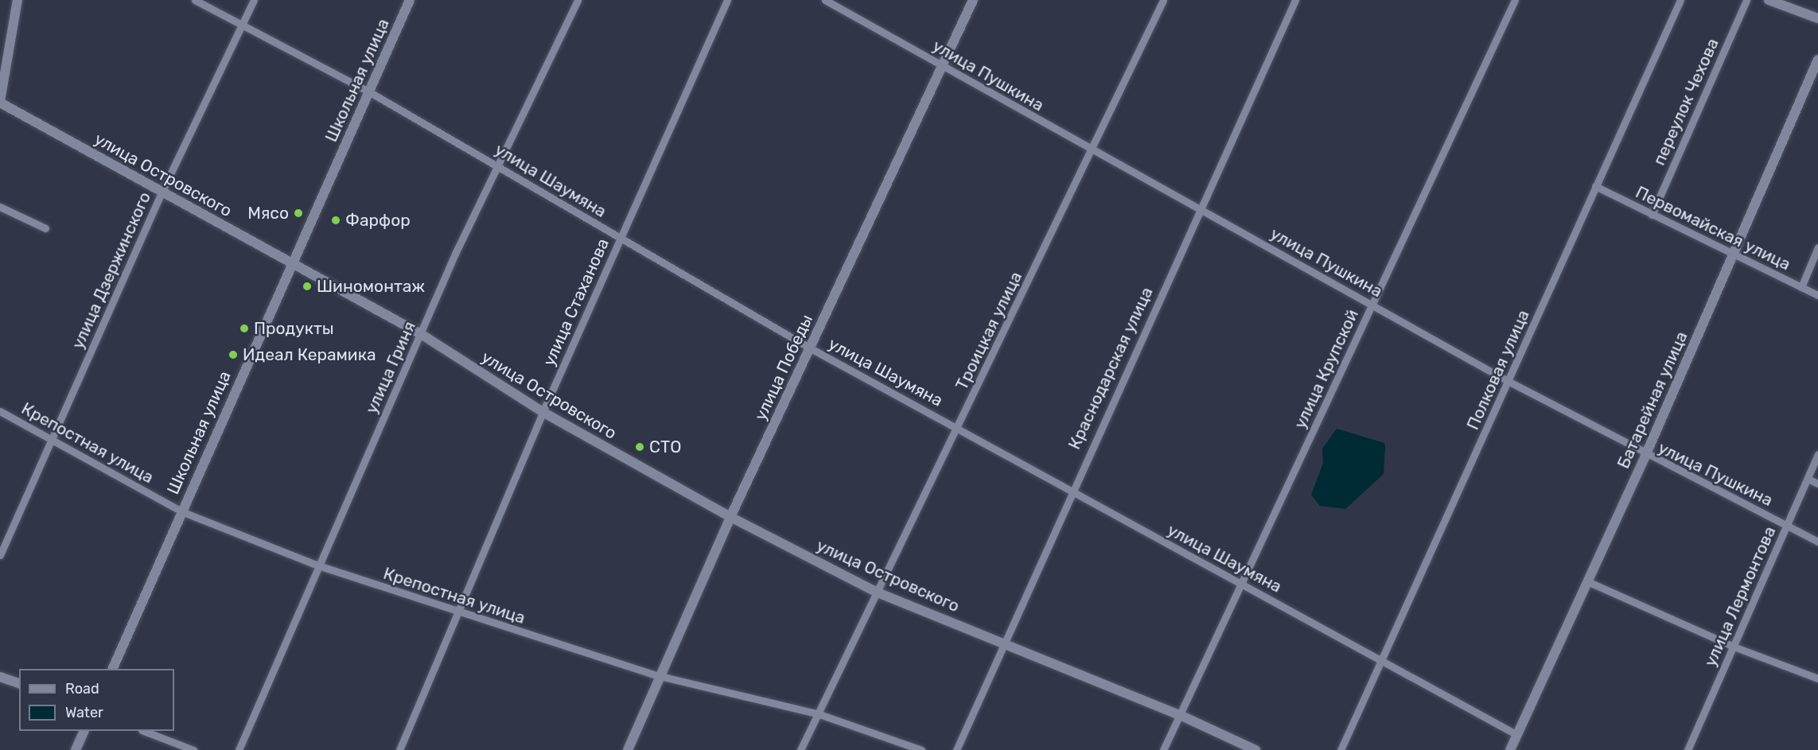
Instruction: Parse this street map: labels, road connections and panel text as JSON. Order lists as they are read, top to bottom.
{
  "streets": {
    "street": [
      "улица Пушкина",
      "Школьная улица",
      "переулок Чехова",
      "улица Островского",
      "улица Шаумяна",
      "Первомайская улица",
      "улица Дзержинского",
      "улица Стаханова",
      "Троицкая улица",
      "улица Гриня",
      "улица Победы",
      "Краснодарская улица",
      "улица Крупской",
      "Полковая улица",
      "Батарейная улица",
      "Крепостная улица",
      "улица Лермонтова"
    ]
  },
  "crossings": [
    ["улица Пушкина", "Троицкая улица"],
    ["улица Пушкина", "улица Победы"],
    ["улица Пушкина", "Краснодарская улица"],
    ["улица Пушкина", "улица Крупской"],
    ["улица Пушкина", "Полковая улица"],
    ["улица Пушкина", "Батарейная улица"],
    ["улица Пушкина", "улица Лермонтова"],
    ["Школьная улица", "улица Островского"],
    ["Школьная улица", "улица Шаумяна"],
    ["Школьная улица", "Крепостная улица"],
    ["переулок Чехова", "Первомайская улица"],
    ["улица Островского", "улица Дзержинского"],
    ["улица Островского", "улица Стаханова"],
    ["улица Островского", "Троицкая улица"],
    ["улица Островского", "улица Гриня"],
    ["улица Островского", "улица Победы"],
    ["улица Островского", "Краснодарская улица"],
    ["улица Островского", "улица Крупской"],
    ["улица Шаумяна", "улица Дзержинского"],
    ["улица Шаумяна", "улица Стаханова"],
    ["улица Шаумяна", "Троицкая улица"],
    ["улица Шаумяна", "улица Гриня"],
    ["улица Шаумяна", "улица Победы"],
    ["улица Шаумяна", "Краснодарская улица"],
    ["улица Шаумяна", "улица Крупской"],
    ["улица Шаумяна", "Полковая улица"],
    ["улица Шаумяна", "Батарейная улица"],
    ["Первомайская улица", "Полковая улица"],
    ["Первомайская улица", "Батарейная улица"],
    ["улица Дзержинского", "Крепостная улица"],
    ["улица Стаханова", "Крепостная улица"],
    ["Троицкая улица", "Крепостная улица"],
    ["улица Гриня", "Крепостная улица"],
    ["улица Победы", "Крепостная улица"]
  ],
  "places": [
    "Мясо",
    "Фарфор",
    "Шиномонтаж",
    "Продукты",
    "Идеал Керамика",
    "СТО"
  ],
  "legend": ["Road", "Water"]
}
